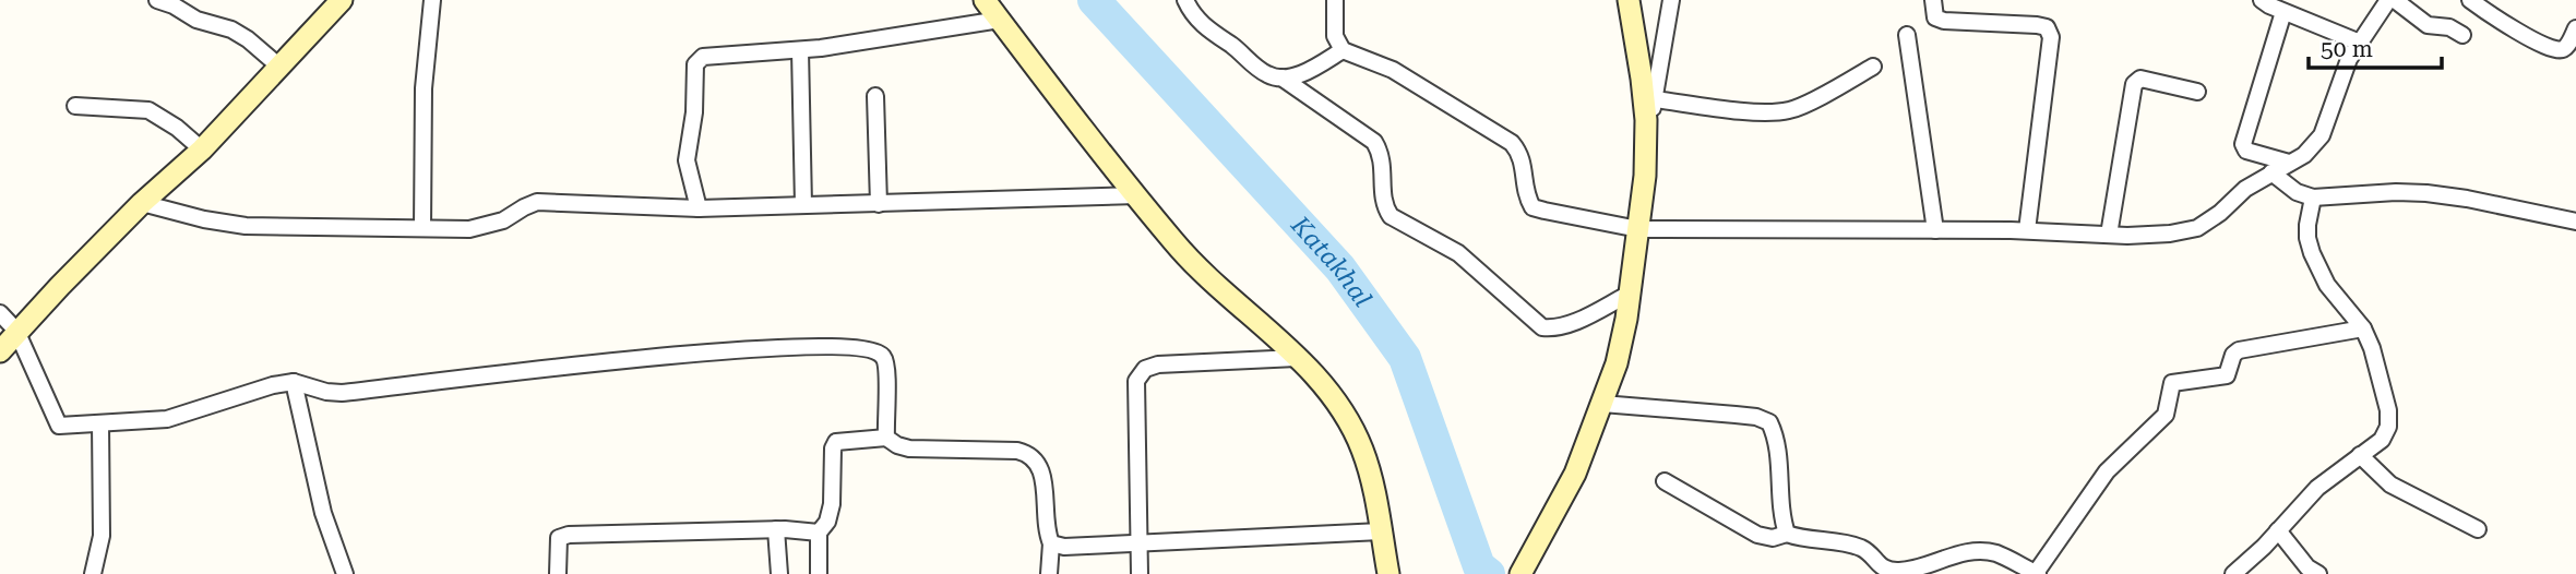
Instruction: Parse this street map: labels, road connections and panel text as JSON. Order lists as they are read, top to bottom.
{
  "water": ["Katakhal"],
  "scale_bar": "50 m"
}
